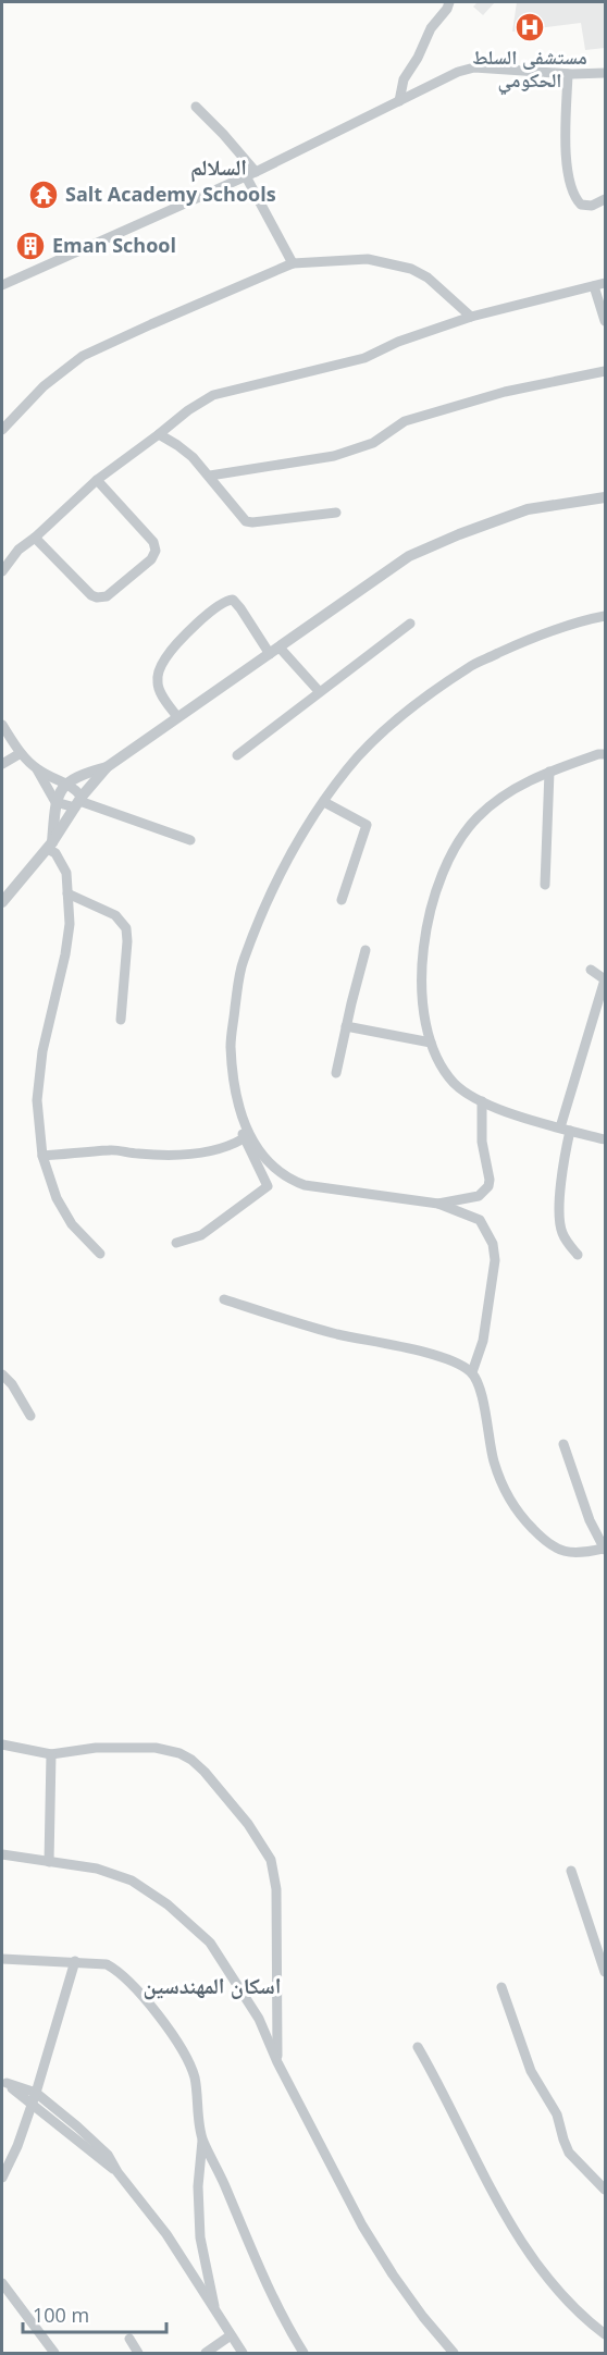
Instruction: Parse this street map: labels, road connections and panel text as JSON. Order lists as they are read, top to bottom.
{
  "districts": ["السلالم", "اسكان المهندسين"],
  "places": {
    "hospital": ["مستشفى السلط الحكومي"],
    "temple": ["Salt Academy Schools"],
    "building": ["Eman School"]
  },
  "scale_bar": "100 m"
}
